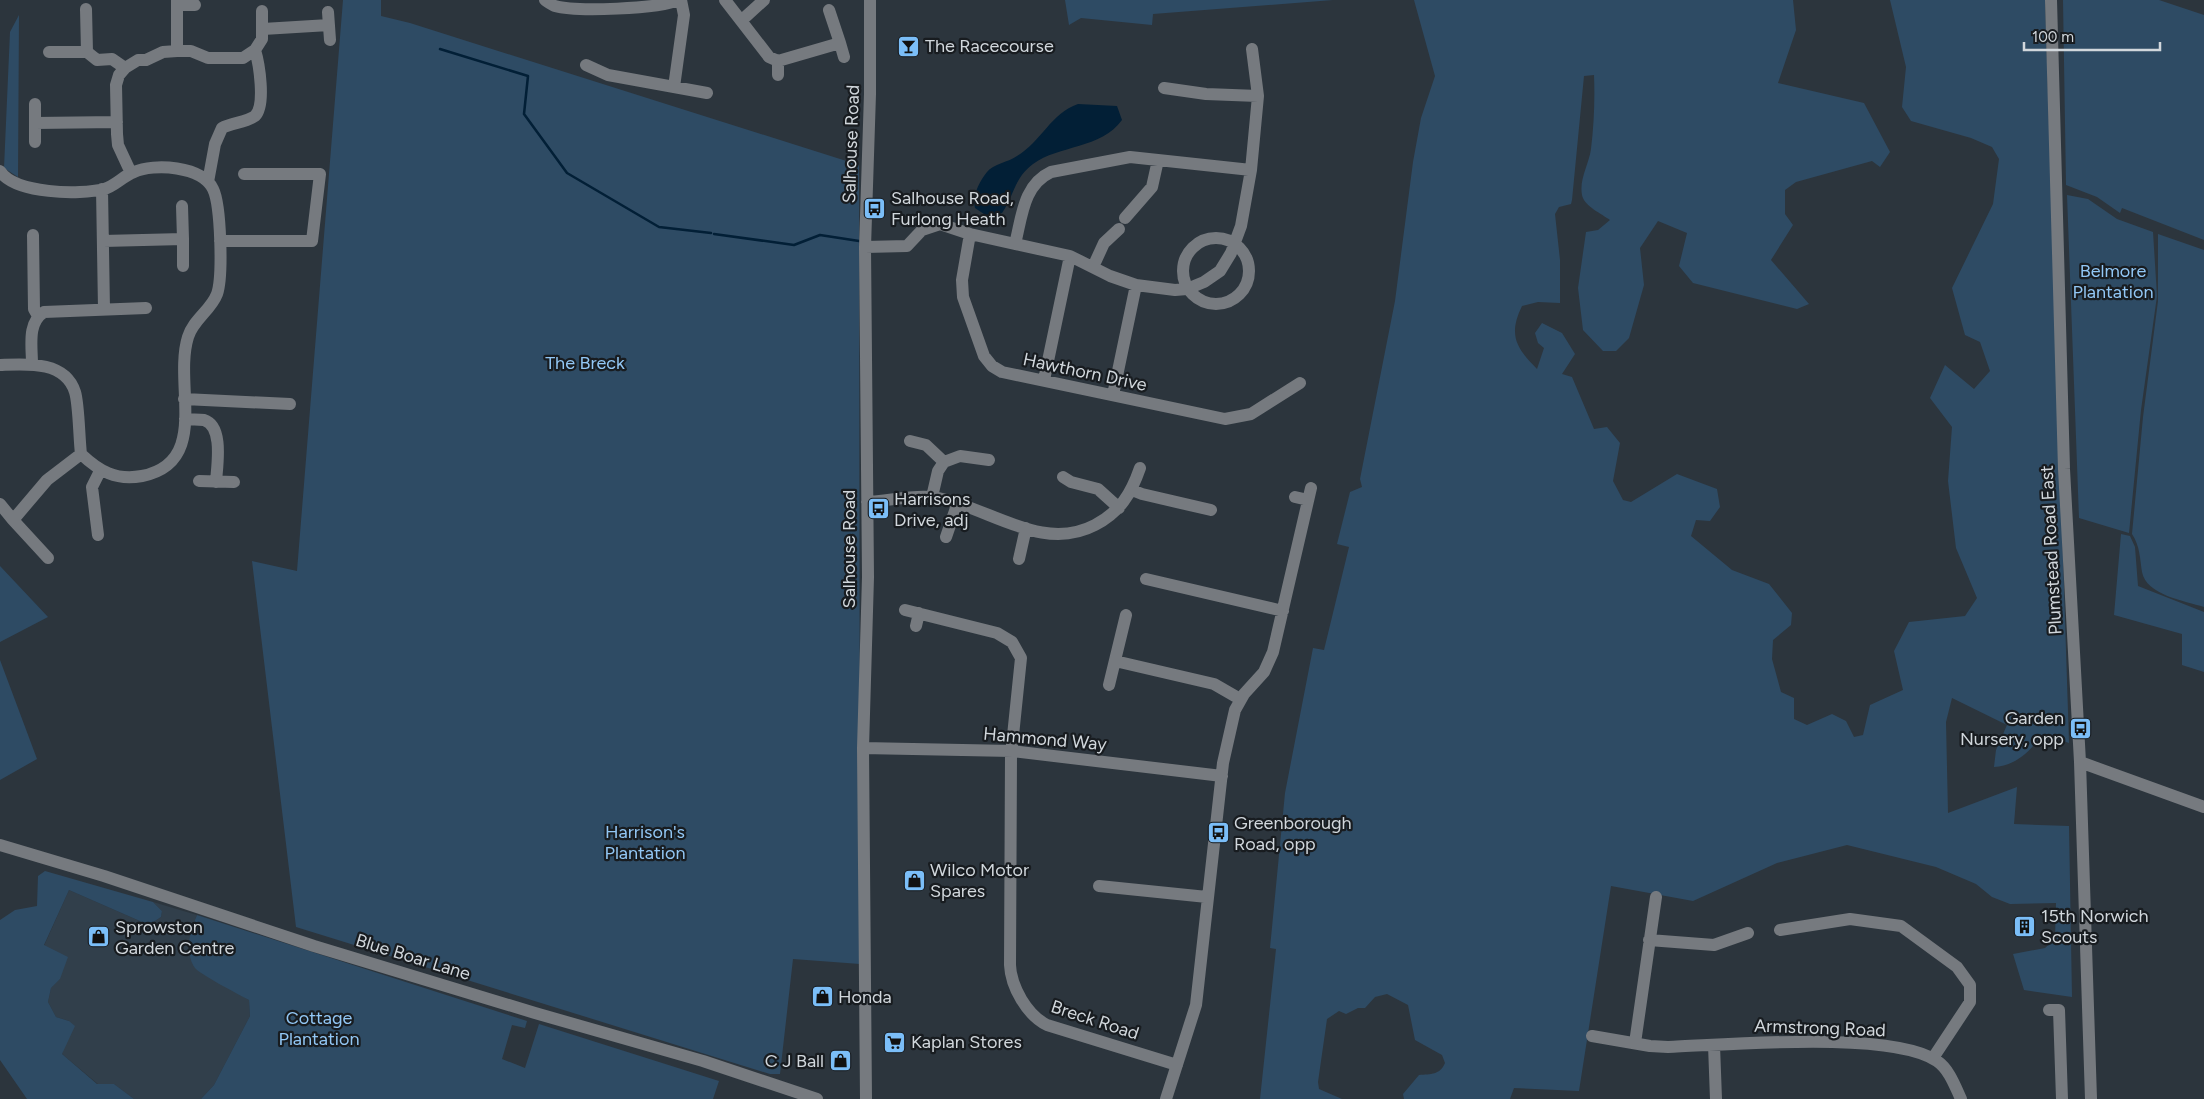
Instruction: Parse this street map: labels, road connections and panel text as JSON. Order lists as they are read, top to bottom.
{
  "streets": {
    "street": [
      "Salhouse Road",
      "Hawthorn Drive",
      "Plumstead Road East",
      "Hammond Way",
      "Blue Boar Lane",
      "Breck Road",
      "Armstrong Road"
    ]
  },
  "crossings": [
    ["Salhouse Road", "Hammond Way"],
    ["Hammond Way", "Breck Road"]
  ],
  "parks": [
    "Belmore Plantation",
    "The Breck",
    "Harrison's Plantation",
    "Cottage Plantation"
  ],
  "places": {
    "bar": ["The Racecourse"],
    "bus stop": [
      "Salhouse Road, Furlong Heath",
      "Harrisons Drive, adj",
      "Garden Nursery, opp",
      "Greenborough Road, opp"
    ],
    "shop": [
      "Wilco Motor Spares",
      "Sprowston Garden Centre",
      "Honda",
      "C J Ball"
    ],
    "building": ["15th Norwich Scouts"],
    "supermarket": ["Kaplan Stores"]
  },
  "scale_bar": "100 m"
}
